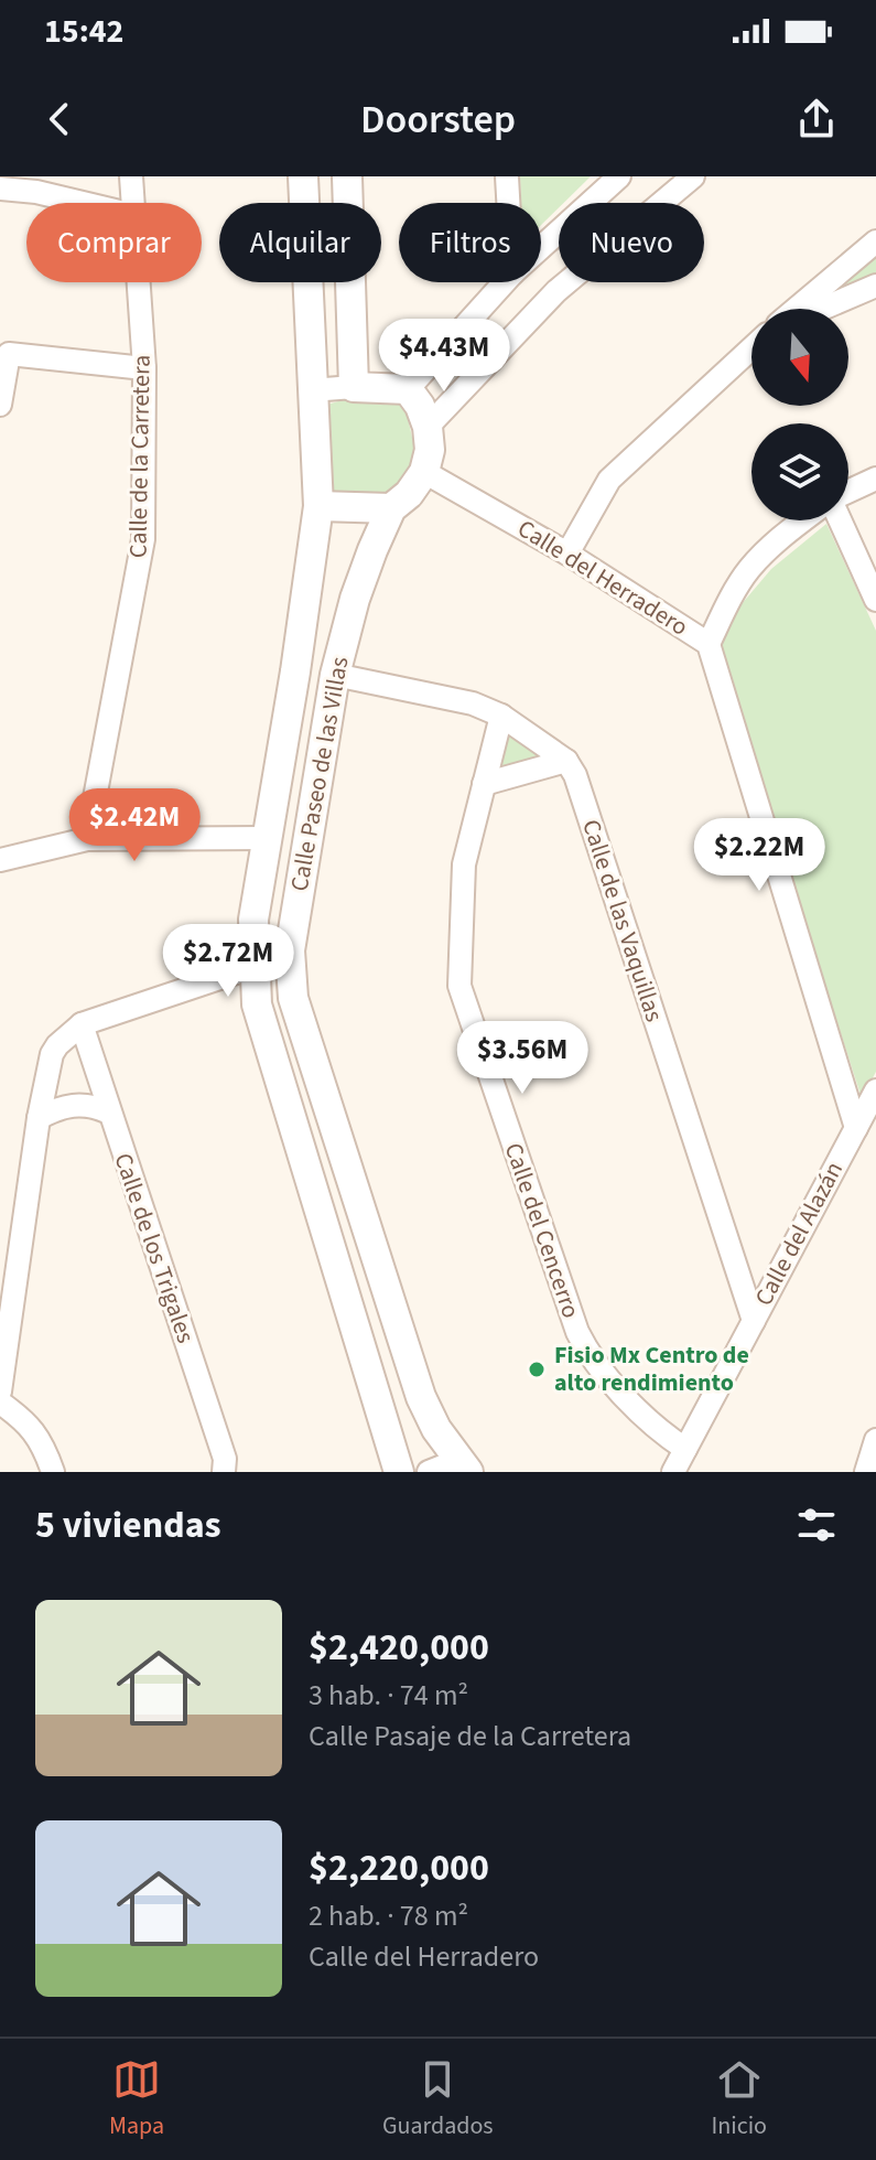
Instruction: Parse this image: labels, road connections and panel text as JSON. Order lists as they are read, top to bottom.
{
  "streets": {
    "street": [
      "Calle de la Carretera",
      "Calle del Herradero",
      "Calle Paseo de las Villas",
      "Calle de las Vaquillas",
      "Calle del Cencerro",
      "Calle del Alazán",
      "Calle de los Trigales"
    ]
  },
  "crossings": [
    ["Calle del Herradero", "Calle Paseo de las Villas"],
    ["Calle del Herradero", "Calle del Alazán"],
    ["Calle de las Vaquillas", "Calle del Alazán"],
    ["Calle del Cencerro", "Calle del Alazán"]
  ],
  "places": ["Fisio Mx Centro de alto rendimiento"],
  "north": "bottom",
  "page": {
    "status": "15:42",
    "header": "Doorstep",
    "chip": [
      "Comprar",
      "Alquilar",
      "Filtros",
      "Nuevo"
    ],
    "price": [
      "$4.43M",
      "$2.42M",
      "$2.22M",
      "$2.72M",
      "$3.56M"
    ],
    "heading": "5 viviendas",
    "list": [
      {
        "name": "$2,420,000",
        "note": "3 hab. · 74 m² · Calle Pasaje de la Carretera"
      },
      {
        "name": "$2,220,000",
        "note": "2 hab. · 78 m² · Calle del Herradero"
      }
    ],
    "tabs": ["Mapa", "Guardados", "Inicio"]
  }
}
